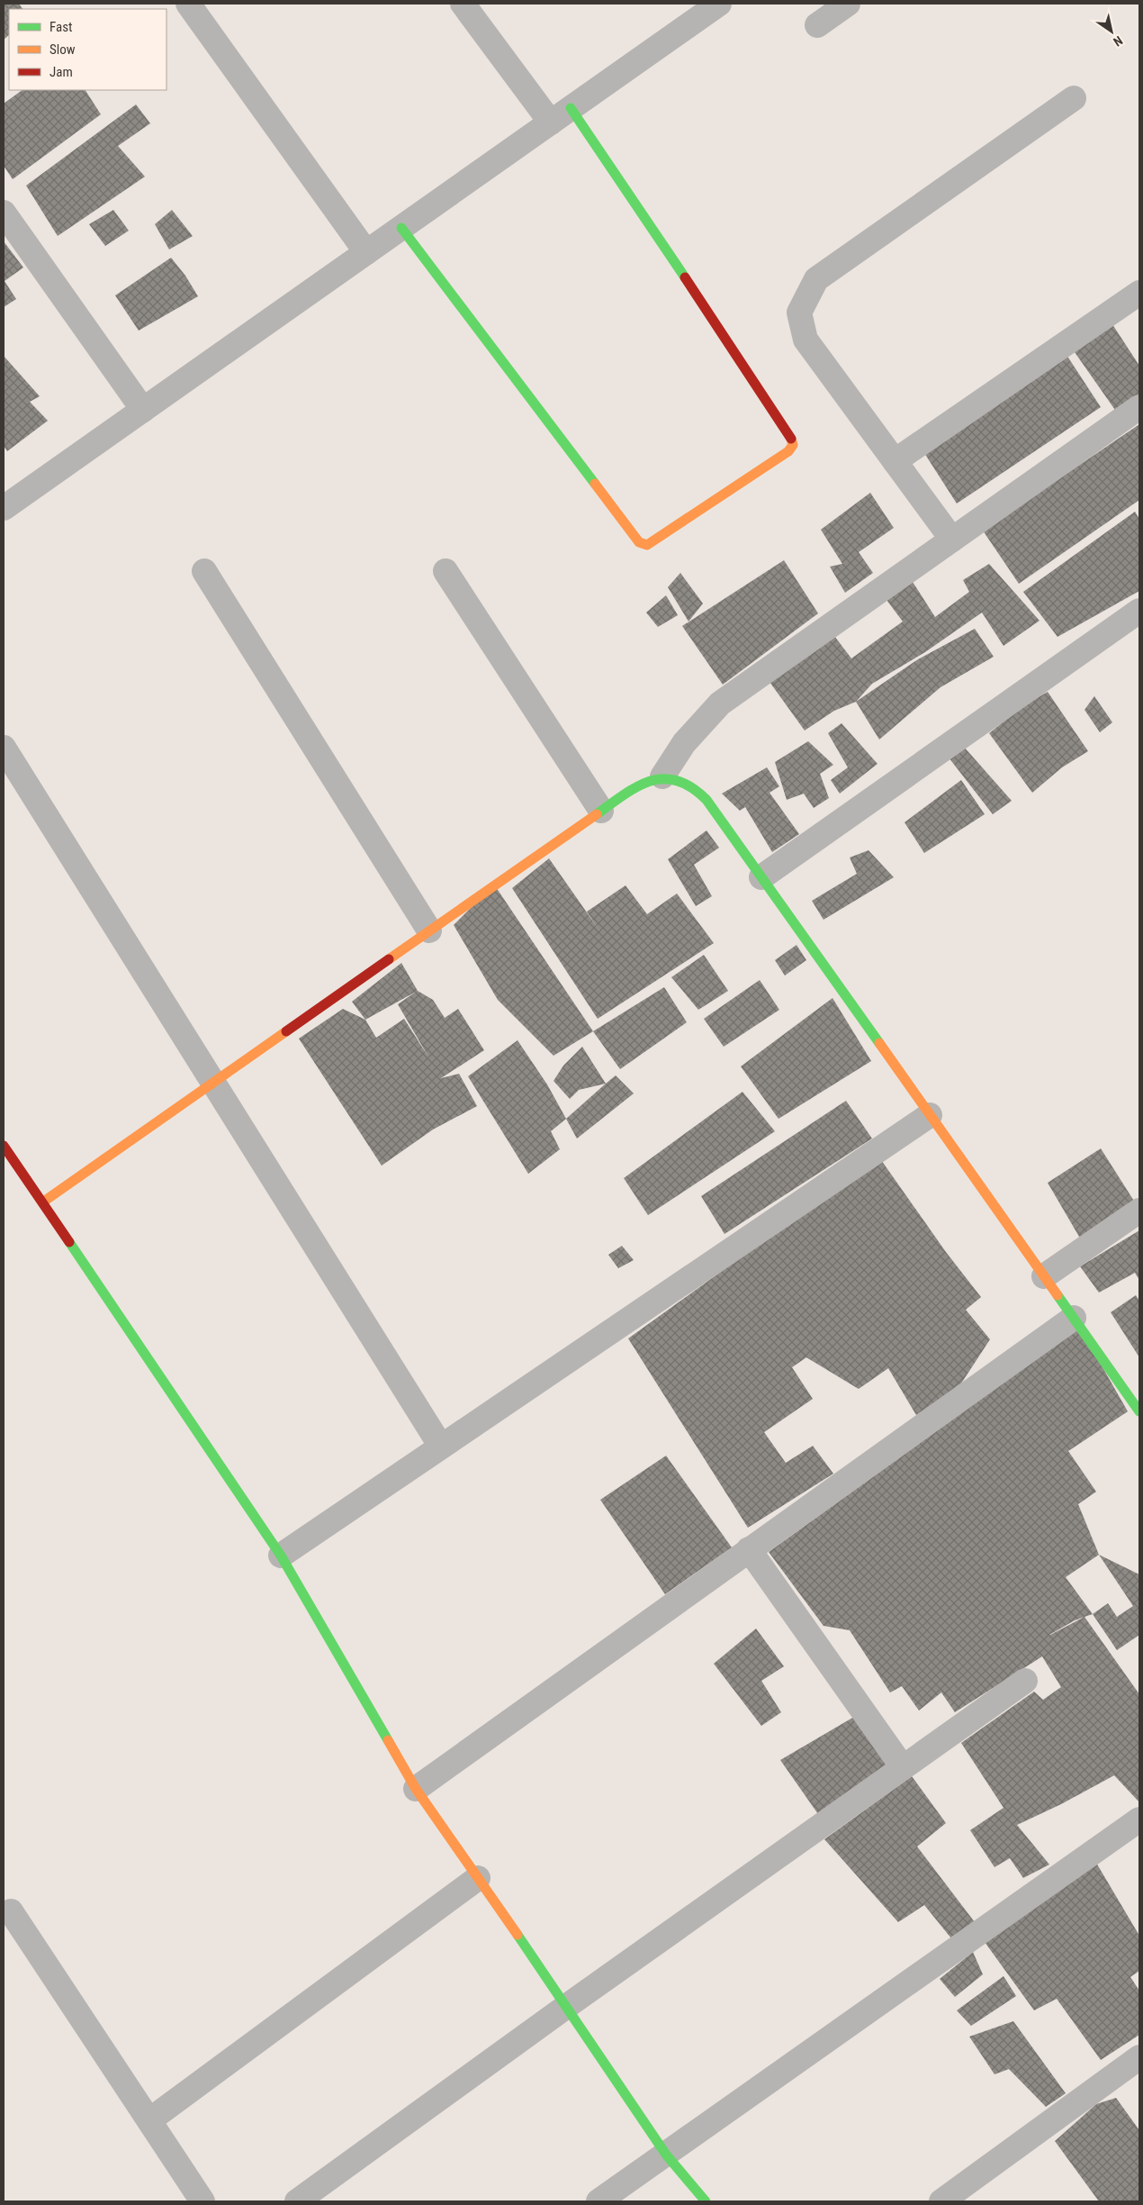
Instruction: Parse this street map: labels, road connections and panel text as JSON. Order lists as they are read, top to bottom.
{
  "legend": ["Fast", "Slow", "Jam"],
  "north": "bottom right"
}
